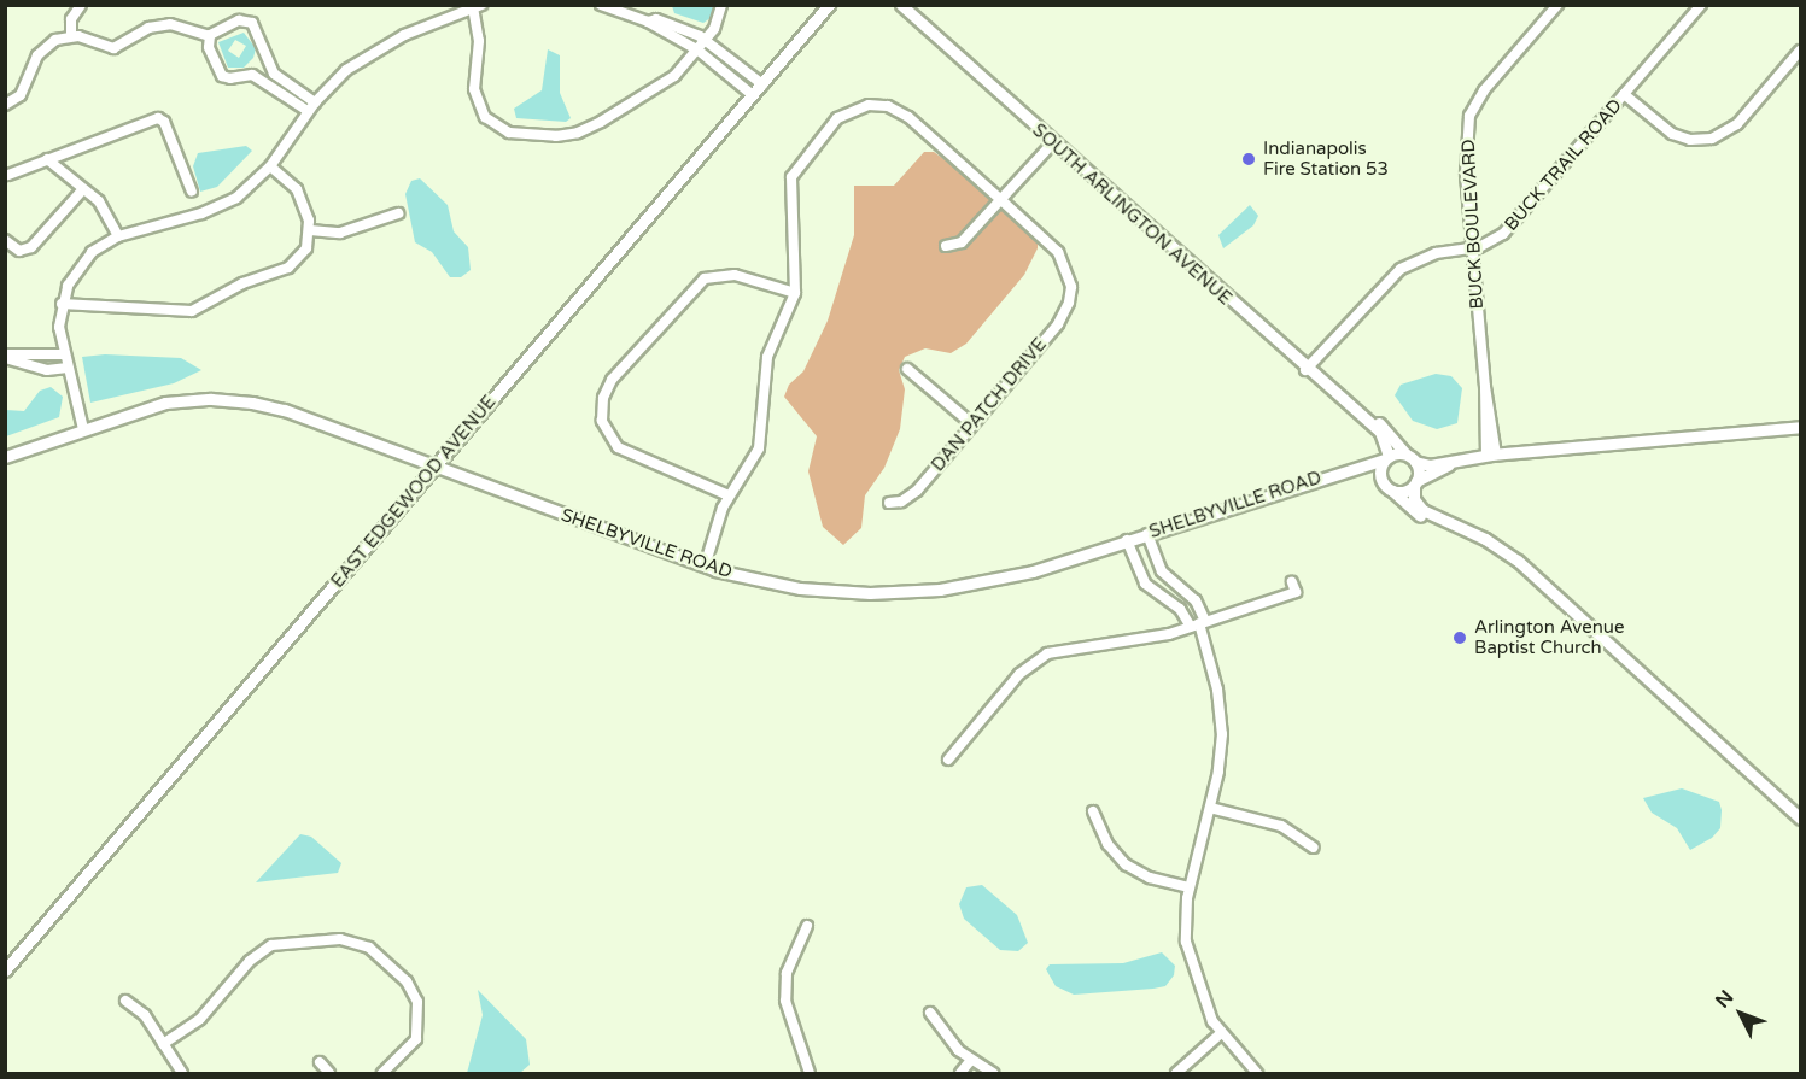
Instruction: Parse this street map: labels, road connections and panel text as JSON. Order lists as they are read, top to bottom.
{
  "streets": {
    "main road": ["SOUTH ARLINGTON AVENUE", "EAST EDGEWOOD AVENUE", "SHELBYVILLE ROAD"],
    "street": ["BUCK TRAIL ROAD", "BUCK BOULEVARD", "DAN PATCH DRIVE"]
  },
  "crossings": [
    ["BUCK TRAIL ROAD", "SOUTH ARLINGTON AVENUE"],
    ["BUCK TRAIL ROAD", "BUCK BOULEVARD"],
    ["EAST EDGEWOOD AVENUE", "SHELBYVILLE ROAD"]
  ],
  "places": ["Indianapolis Fire Station 53", "Arlington Avenue Baptist Church"],
  "north": "top left"
}
